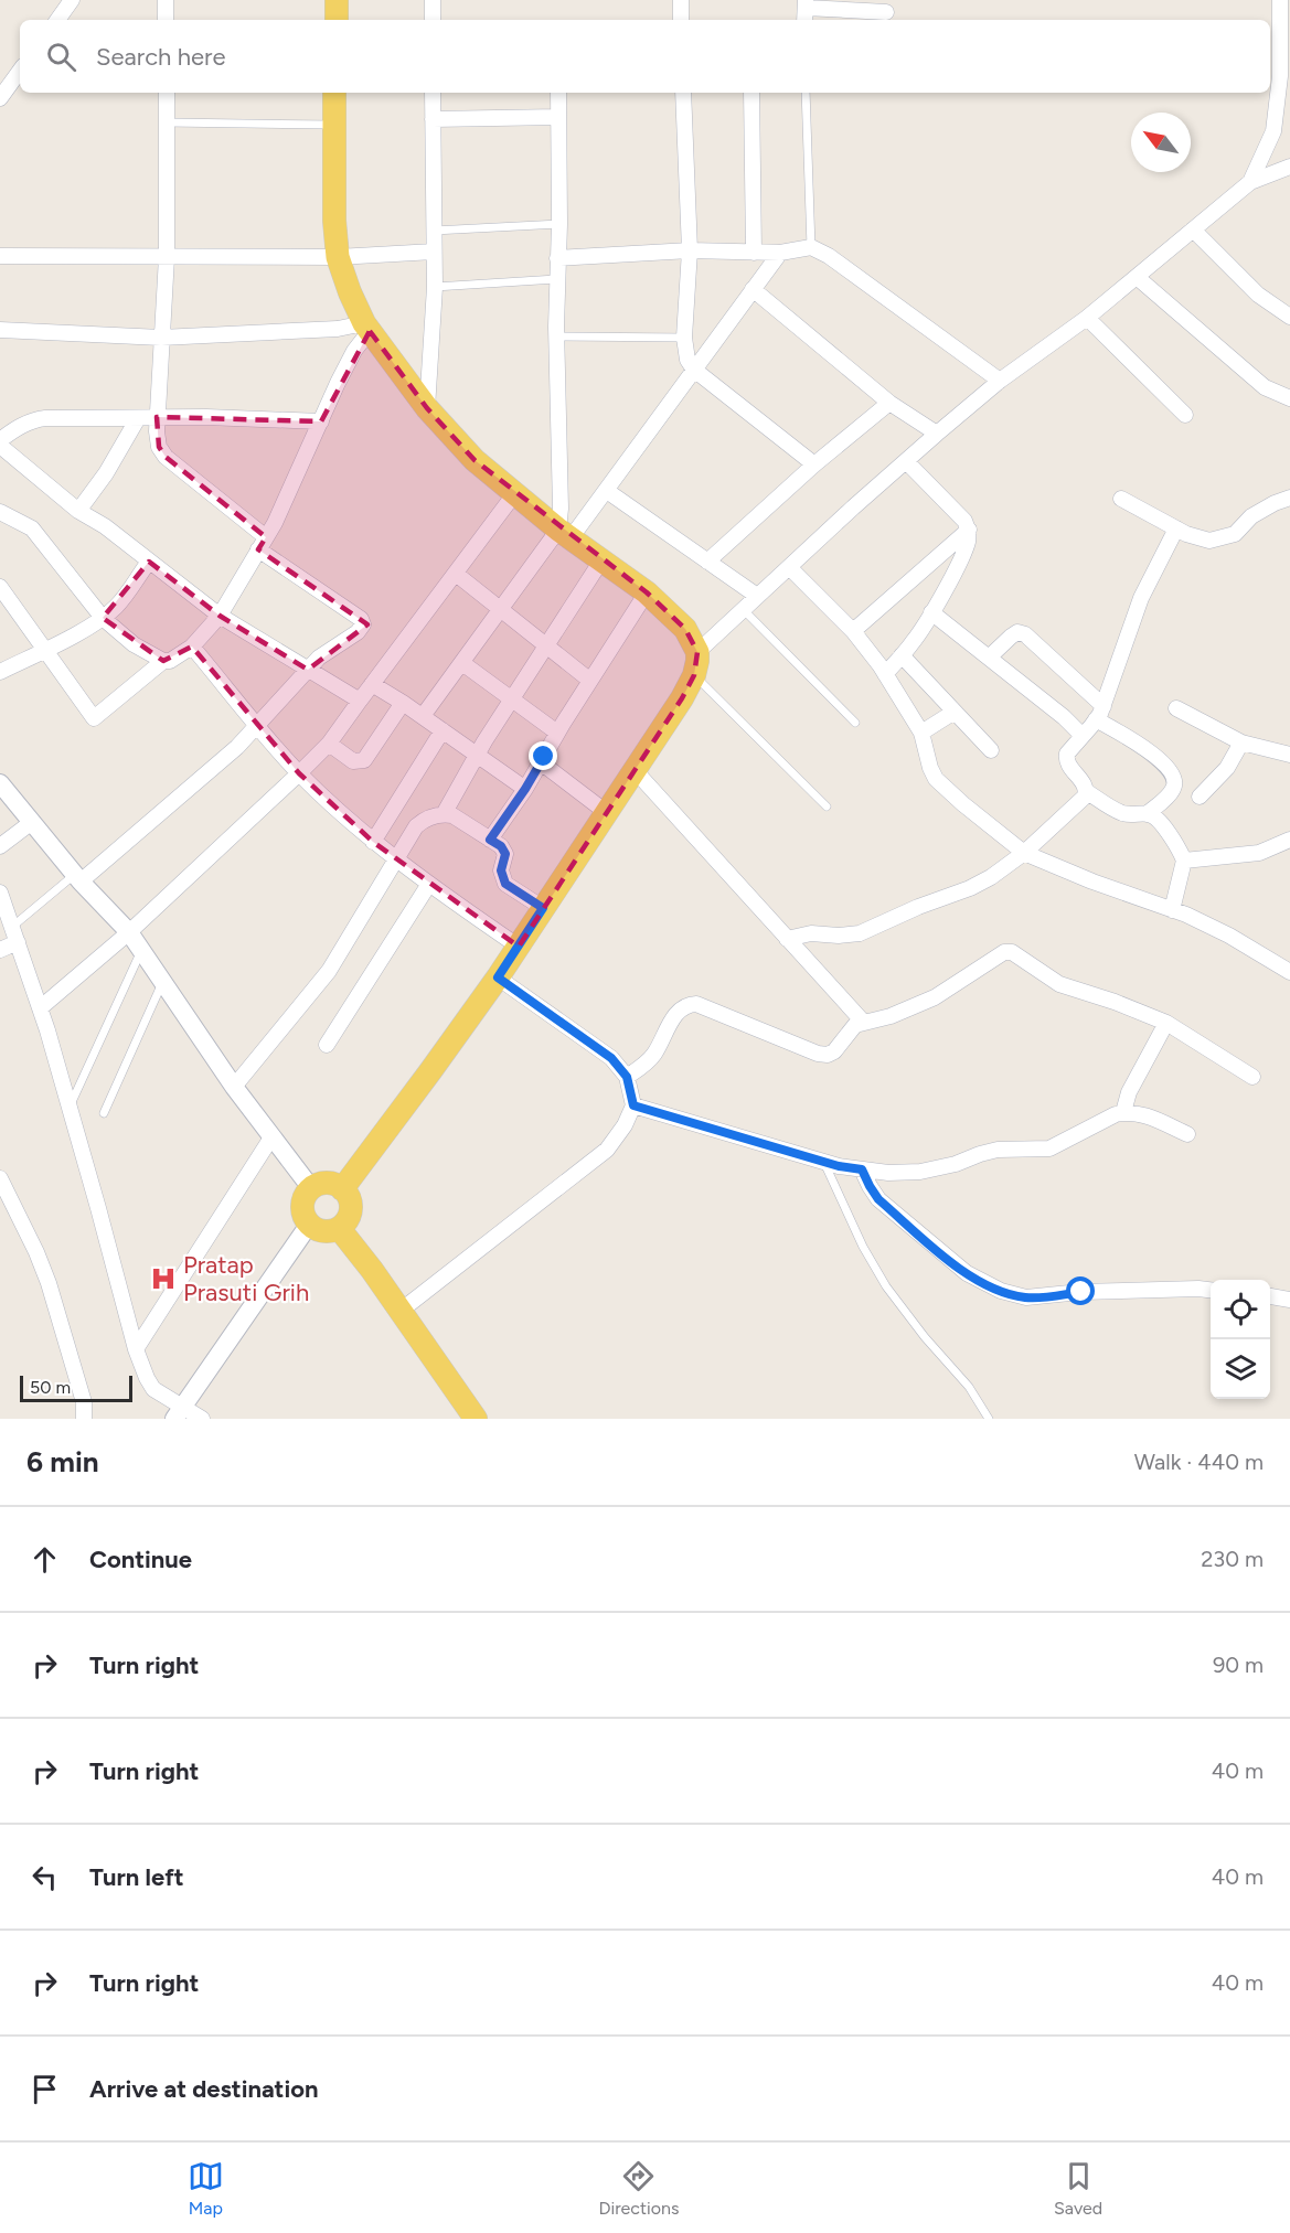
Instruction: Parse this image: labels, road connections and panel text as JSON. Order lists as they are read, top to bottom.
{
  "places": {
    "hospital": ["Pratap Prasuti Grih"]
  },
  "scale_bar": "50 m",
  "north": "top left",
  "page": {
    "search": "Search here",
    "scale": "50 m",
    "heading": ["6 min", "Walk · 440 m"],
    "list": [
      ["Continue", "230 m"],
      ["Turn right", "90 m"],
      ["Turn right", "40 m"],
      ["Turn left", "40 m"],
      ["Turn right", "40 m"],
      "Arrive at destination"
    ],
    "nav": ["Map", "Directions", "Saved"]
  }
}
